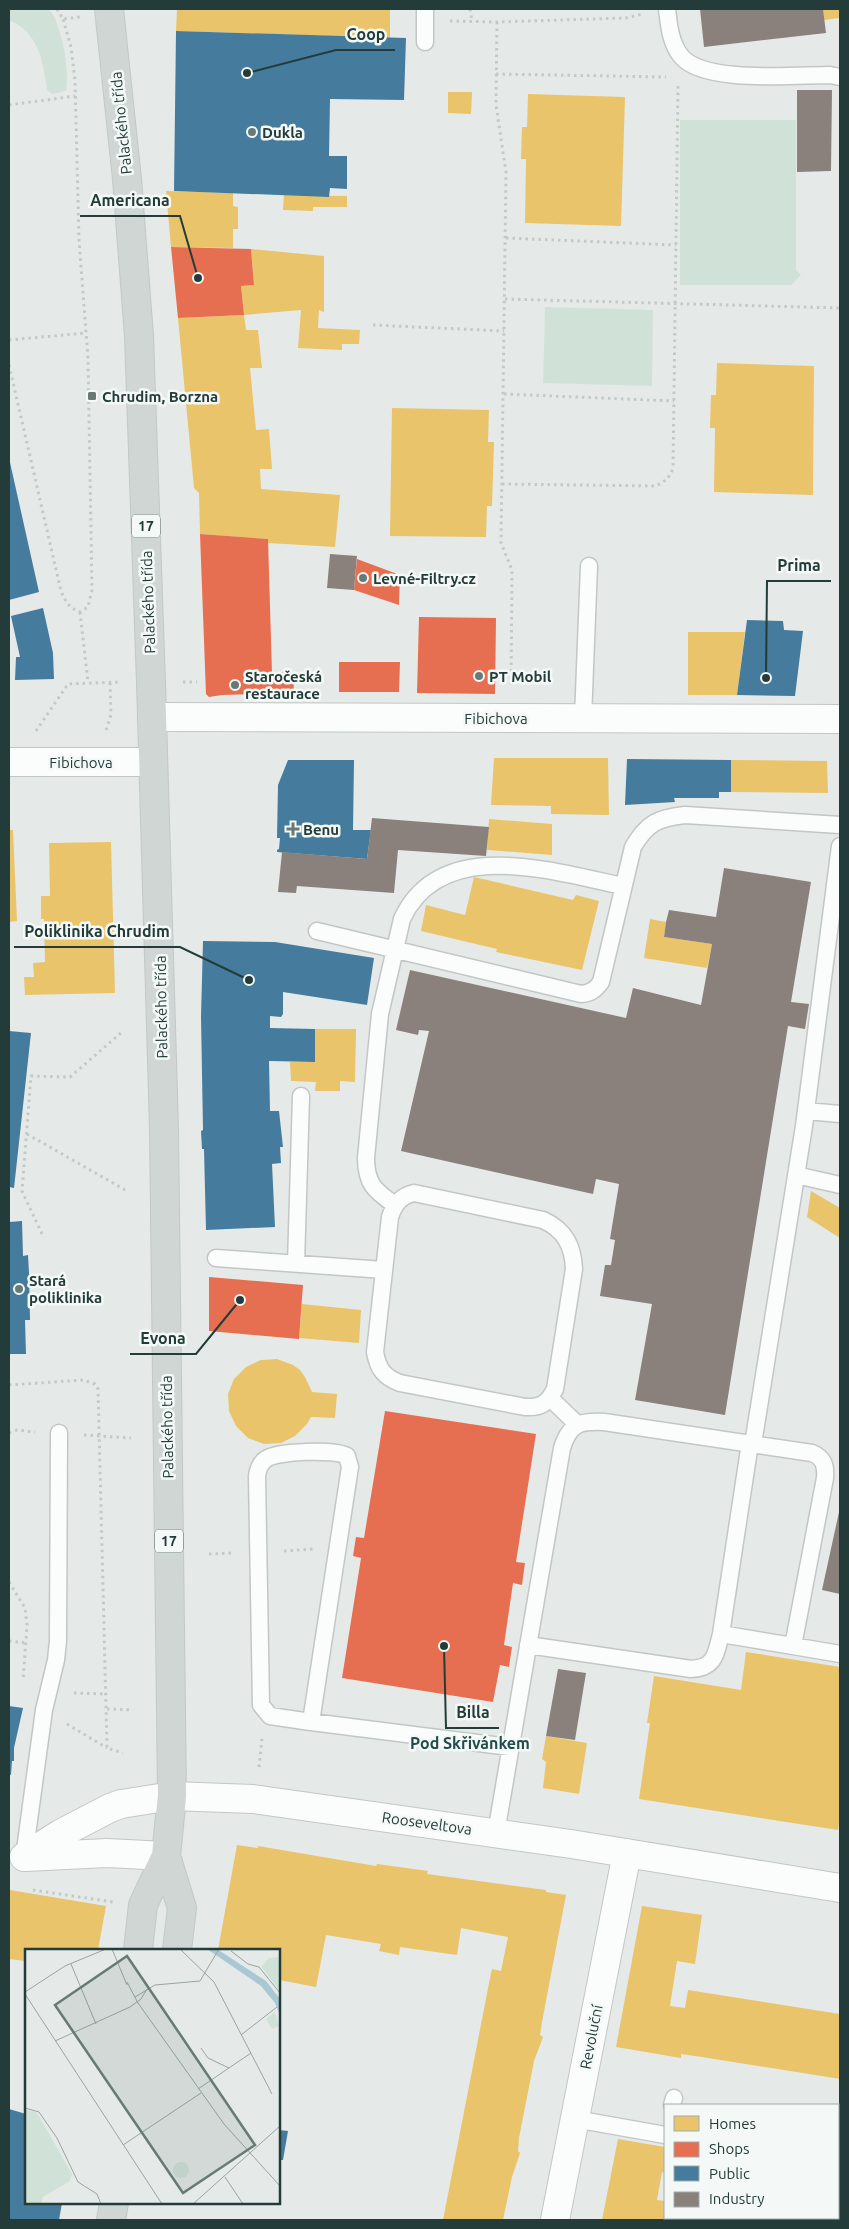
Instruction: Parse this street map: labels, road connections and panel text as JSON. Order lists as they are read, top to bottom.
{
  "streets": {
    "main road": ["Palackého třída", "17"],
    "street": ["Fibichova", "Rooseveltova", "Revoluční"]
  },
  "crossings": [
    ["Palackého třída", "Fibichova"],
    ["Palackého třída", "Rooseveltova"],
    ["Rooseveltova", "Revoluční"]
  ],
  "districts": ["Pod Skřivánkem"],
  "places": {
    "other": [
      "Coop",
      "Dukla",
      "Americana",
      "Levné-Filtry.cz",
      "PT Mobil",
      "Prima",
      "Staročeská restaurace",
      "Poliklinika Chrudim",
      "Stará poliklinika",
      "Evona",
      "Billa"
    ],
    "transit": ["Chrudim, Borzna"],
    "health": ["Benu"]
  },
  "legend": [
    "Homes",
    "Shops",
    "Public",
    "Industry"
  ]
}
